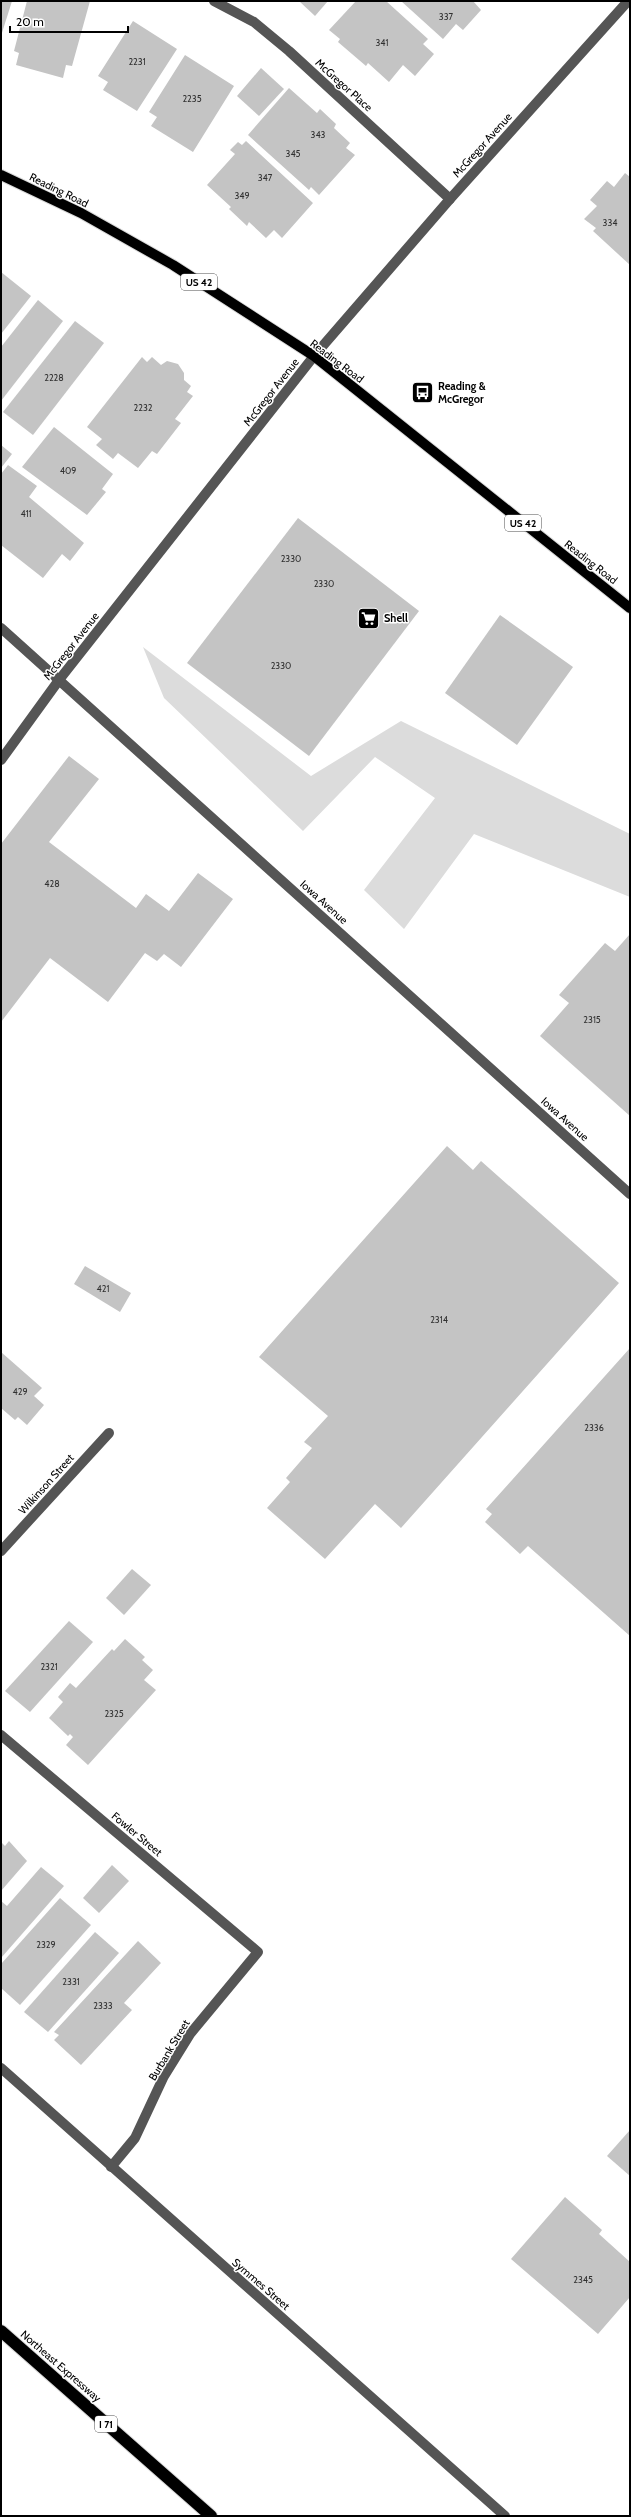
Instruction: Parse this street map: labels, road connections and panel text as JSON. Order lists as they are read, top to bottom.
{
  "streets": {
    "highway": ["Northeast Expressway", "I 71"],
    "main road": ["Reading Road", "US 42"],
    "street": [
      "McGregor Place",
      "McGregor Avenue",
      "Iowa Avenue",
      "Wilkinson Street",
      "Fowler Street",
      "Burbank Street",
      "Symmes Street"
    ]
  },
  "crossings": [
    ["McGregor Place", "McGregor Avenue"],
    ["McGregor Avenue", "Reading Road"],
    ["McGregor Avenue", "Iowa Avenue"],
    ["Fowler Street", "Burbank Street"],
    ["Burbank Street", "Symmes Street"]
  ],
  "places": {
    "bus stop": ["Reading & McGregor"],
    "supermarket": ["Shell"]
  },
  "house_numbers": [
    "337",
    "341",
    "2231",
    "2235",
    "343",
    "345",
    "347",
    "349",
    "334",
    "2228",
    "2232",
    "409",
    "411",
    "2330",
    "2330",
    "2330",
    "428",
    "2315",
    "421",
    "2314",
    "429",
    "2336",
    "2321",
    "2325",
    "2329",
    "2331",
    "2333",
    "2345"
  ],
  "scale_bar": "20 m"
}
